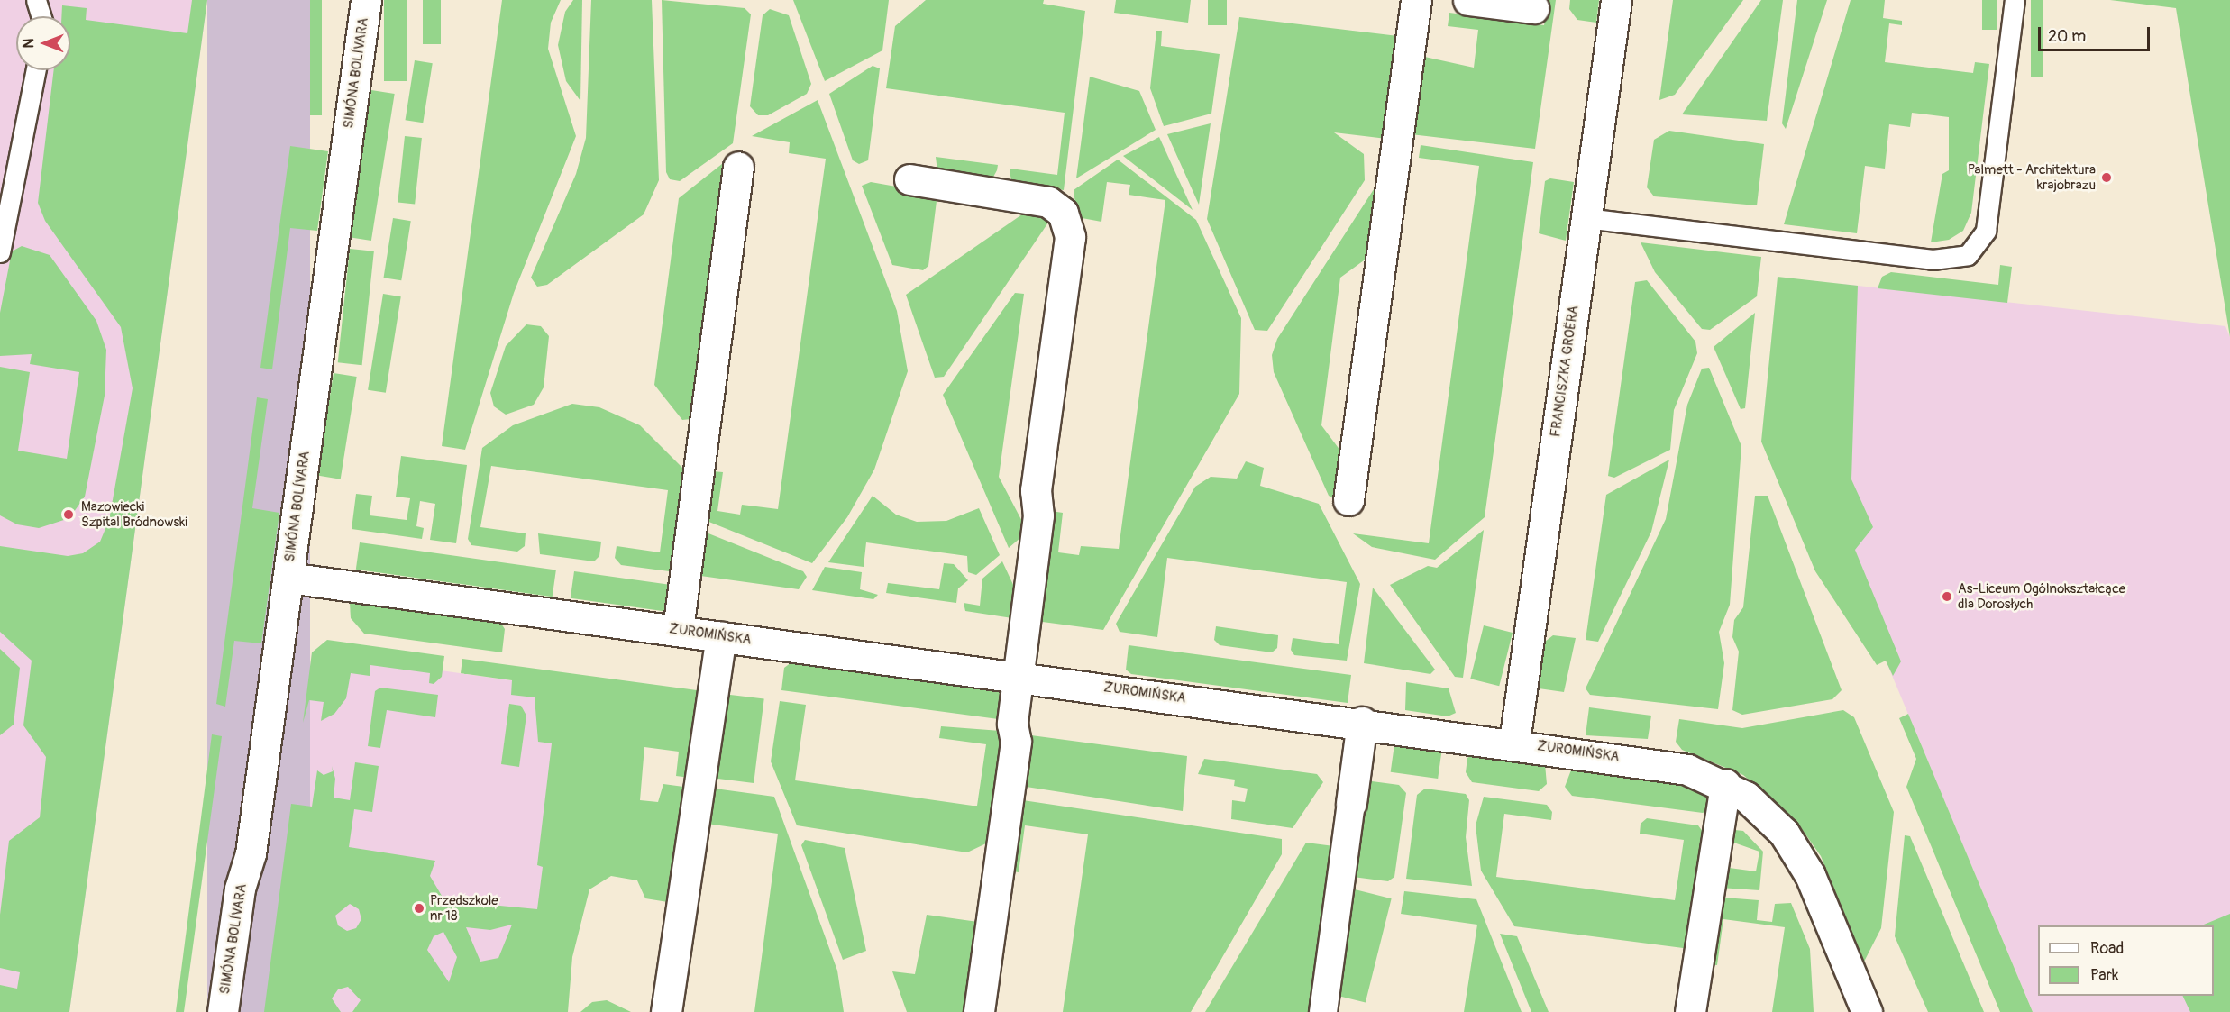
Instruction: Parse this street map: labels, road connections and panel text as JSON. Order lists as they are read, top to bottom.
{
  "streets": {
    "street": ["SIMÓNA BOLÍVARA", "FRANCISZKA GROËRA", "ŻUROMIŃSKA"]
  },
  "crossings": [
    ["SIMÓNA BOLÍVARA", "ŻUROMIŃSKA"],
    ["FRANCISZKA GROËRA", "ŻUROMIŃSKA"]
  ],
  "places": [
    "Palmett - Architektura krajobrazu",
    "Mazowiecki Szpital Bródnowski",
    "As-Liceum Ogólnokształcące dla Dorosłych",
    "Przedszkole nr 18"
  ],
  "legend": ["Road", "Park"],
  "scale_bar": "20 m",
  "north": "left"
}
